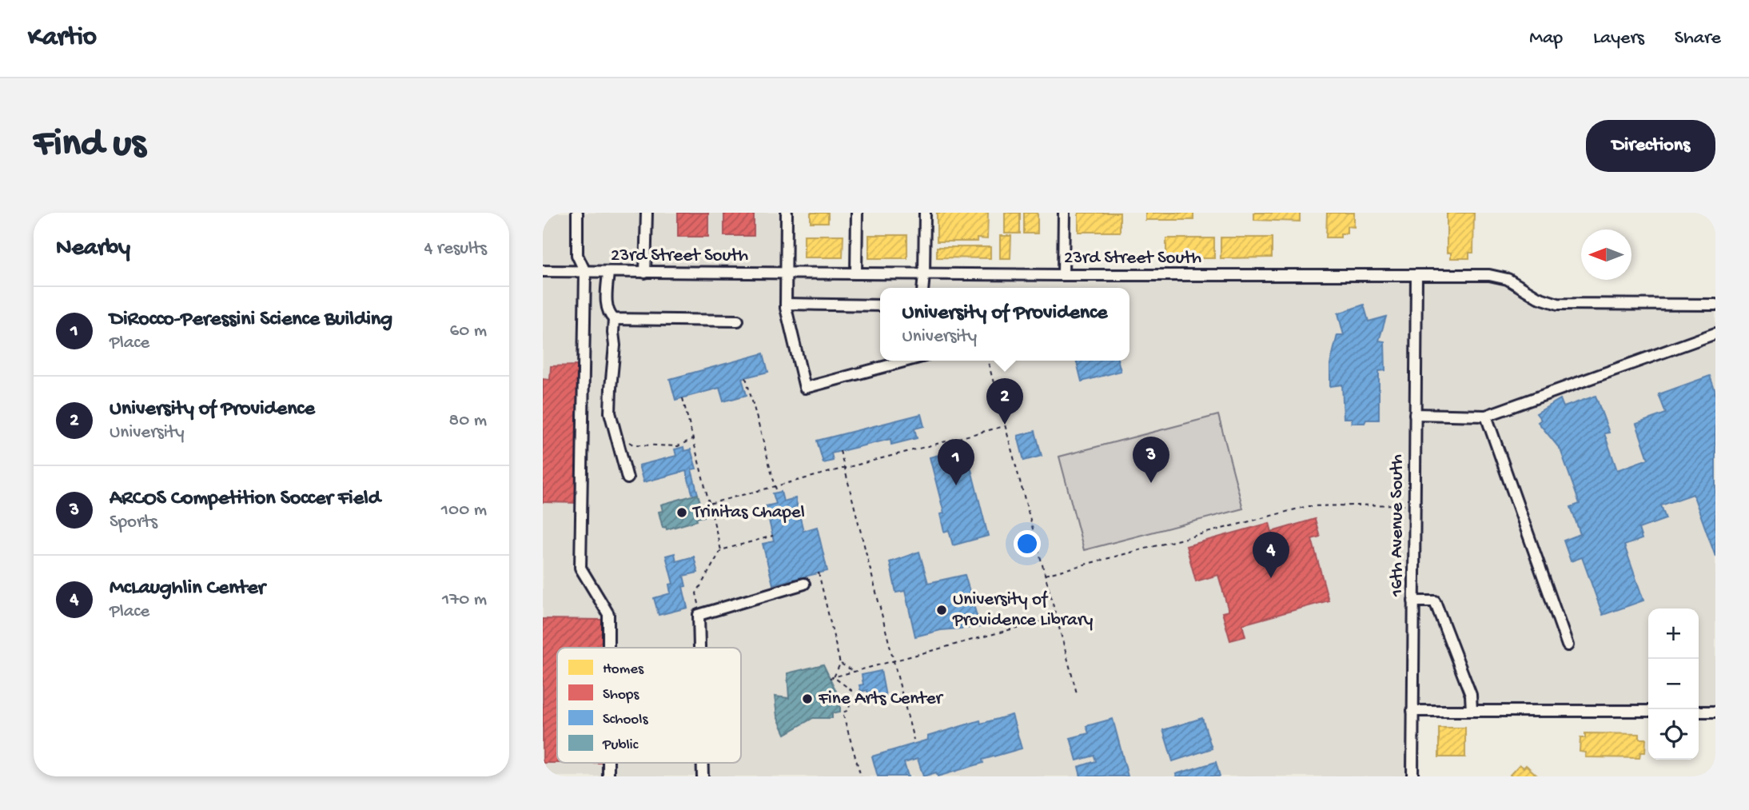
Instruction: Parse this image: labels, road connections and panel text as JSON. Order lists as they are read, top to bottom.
{
  "streets": {
    "street": ["23rd Street South", "16th Avenue South"]
  },
  "crossings": [
    ["23rd Street South", "16th Avenue South"]
  ],
  "places": ["Trinitas Chapel", "University of Providence Library", "Fine Arts Center"],
  "legend": [
    "Homes",
    "Shops",
    "Schools",
    "Public"
  ],
  "north": "left",
  "page": {
    "header": "Kartio",
    "nav": ["Map", "Layers", "Share"],
    "buttons": "Directions",
    "title": "Find us",
    "heading": ["Nearby", "4 results"],
    "list": [
      {
        "mark": "1",
        "name": "DiRocco-Peressini Science Building",
        "note": "Place",
        "value": "60 m"
      },
      {
        "mark": "2",
        "name": "University of Providence",
        "note": "University",
        "value": "80 m"
      },
      {
        "mark": "3",
        "name": "ARCOS Competition Soccer Field",
        "note": "Sports",
        "value": "100 m"
      },
      {
        "mark": "4",
        "name": "McLaughlin Center",
        "note": "Place",
        "value": "170 m"
      }
    ],
    "popup": ["University of Providence", "University"],
    "pins": [
      "2",
      "3",
      "1",
      "4"
    ],
    "map_buttons": ["+", "−"]
  }
}
